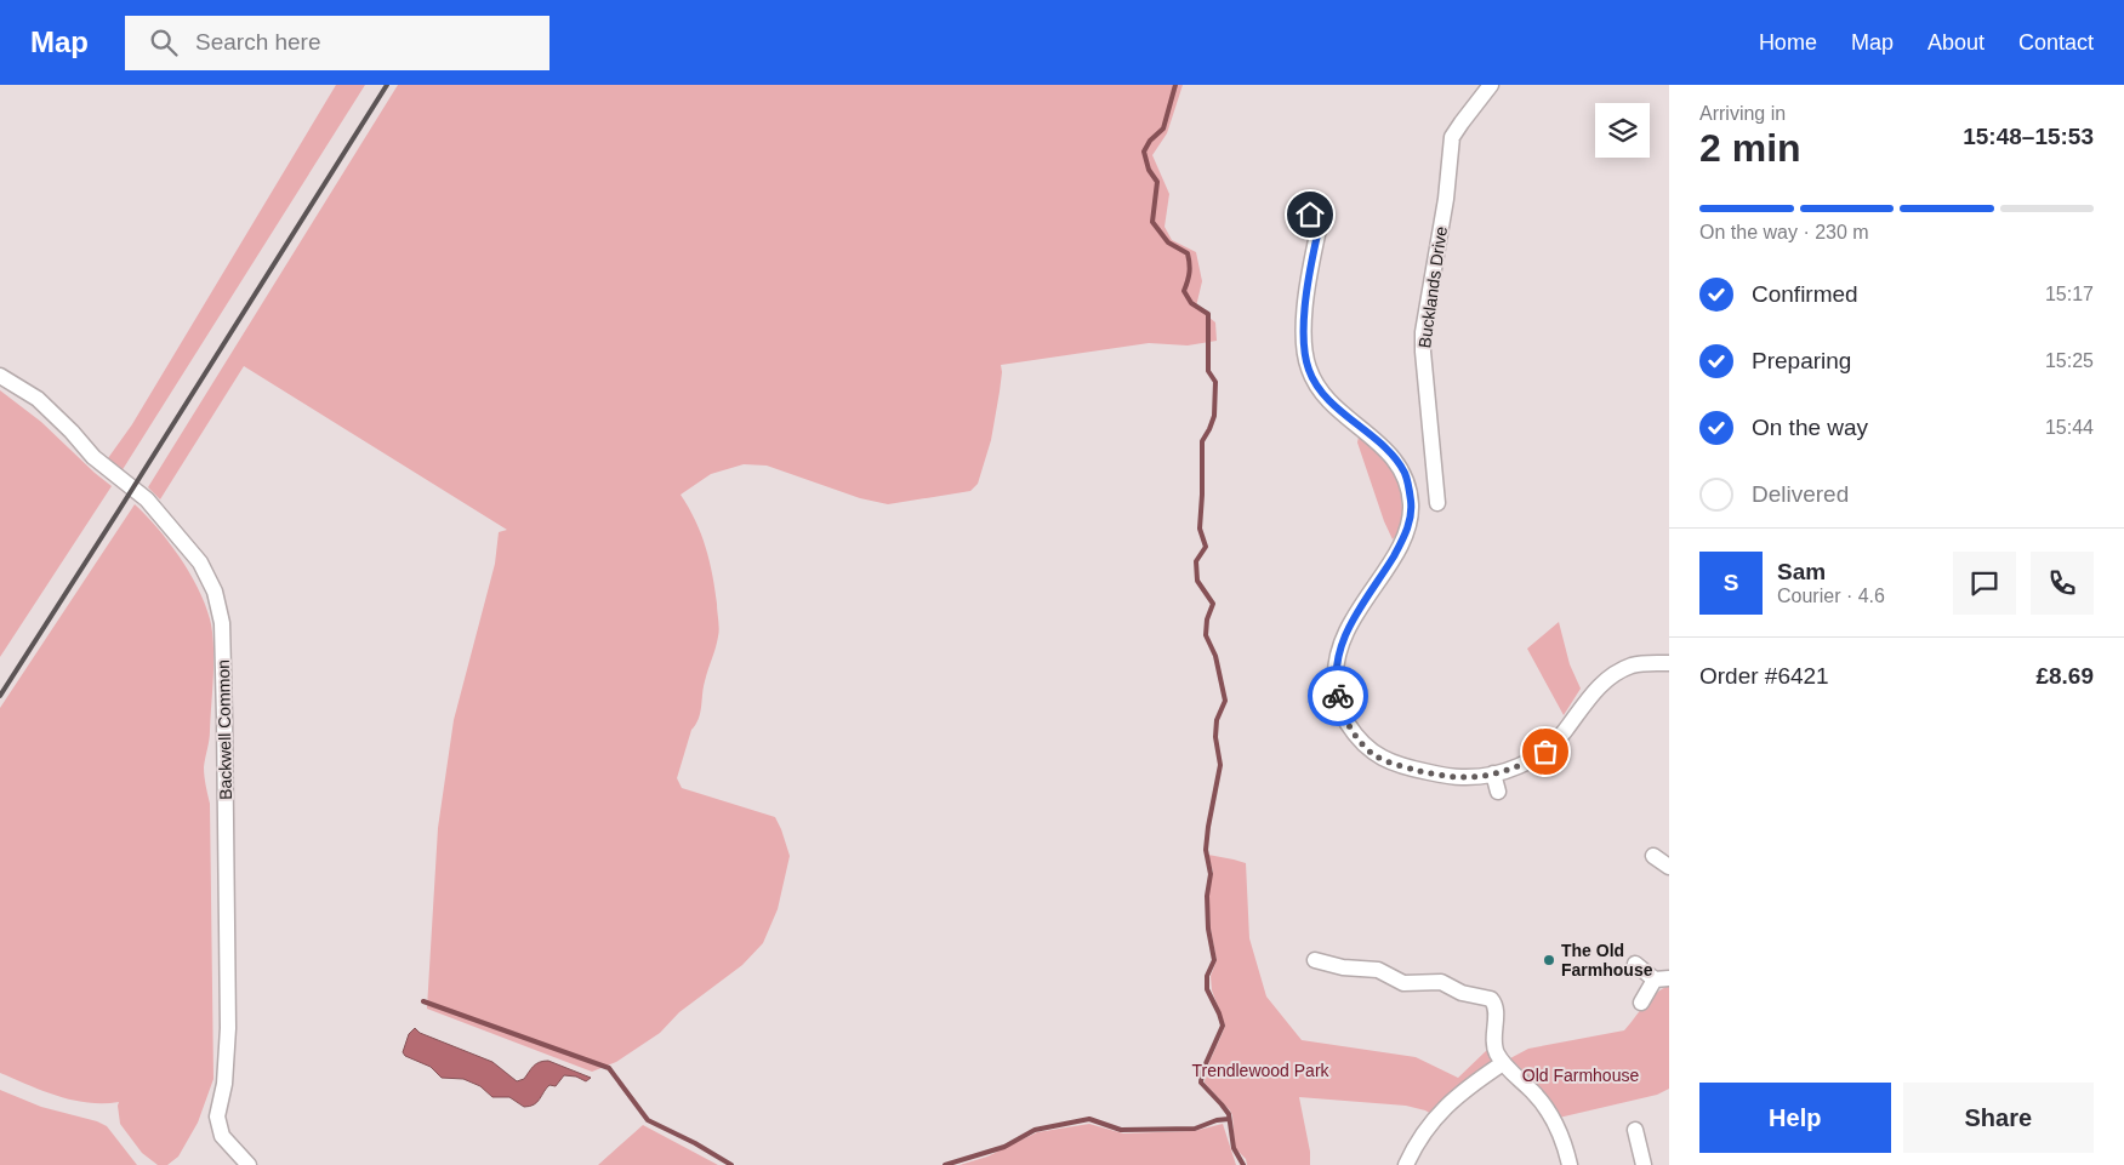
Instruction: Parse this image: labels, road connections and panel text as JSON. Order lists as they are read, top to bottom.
{
  "streets": {
    "street": ["Bucklands Drive", "Backwell Common"]
  },
  "parks": ["Trendlewood Park", "Old Farmhouse"],
  "places": ["The Old Farmhouse"],
  "page": {
    "header": "Map",
    "search": "Search here",
    "nav": [
      "Home",
      "Map",
      "About",
      "Contact"
    ],
    "heading": ["2 min", "Arriving in", "15:48–15:53"],
    "panel": [
      "Sam",
      "Courier · 4.6",
      "Order #6421",
      "£8.69"
    ],
    "bar": "On the way · 230 m",
    "list": [
      ["Confirmed", "15:17"],
      ["Preparing", "15:25"],
      ["On the way", "15:44"],
      "Delivered"
    ],
    "round": "S",
    "buttons": ["Help", "Share"]
  }
}
